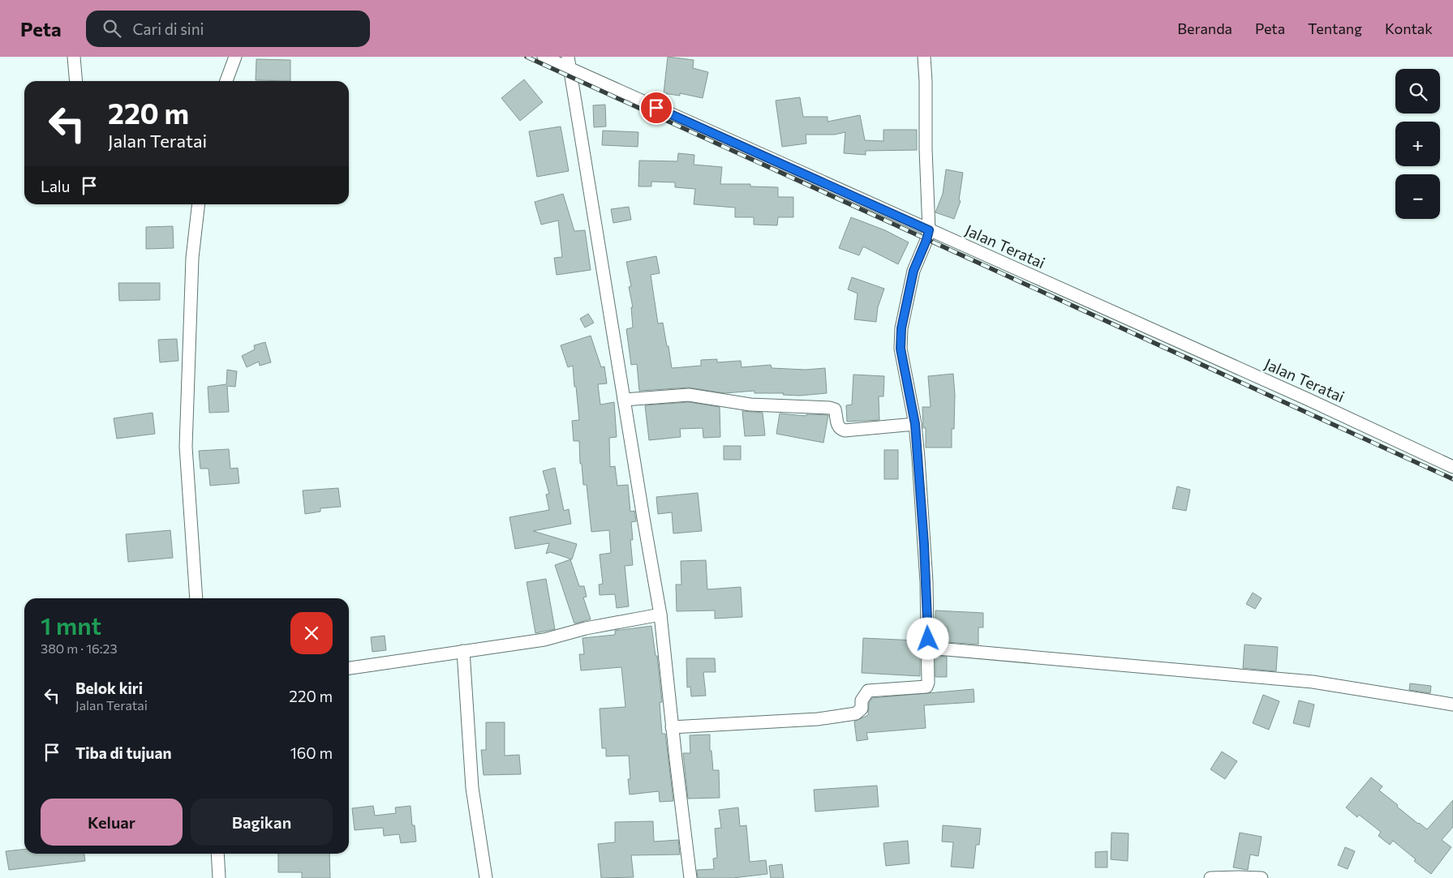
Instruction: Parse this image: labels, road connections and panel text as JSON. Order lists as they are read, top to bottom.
{
  "streets": {
    "street": ["Jalan Teratai"]
  },
  "page": {
    "header": "Peta",
    "search": "Cari di sini",
    "nav": [
      "Beranda",
      "Peta",
      "Tentang",
      "Kontak"
    ],
    "map_buttons": ["+", "−"],
    "turn": ["220 m", "Jalan Teratai"],
    "then": "Lalu",
    "heading": ["1 mnt", "380 m · 16:23"],
    "list": [
      {
        "name": "Belok kiri",
        "note": "Jalan Teratai",
        "value": "220 m"
      },
      {
        "name": "Tiba di tujuan",
        "value": "160 m"
      }
    ],
    "buttons": ["Keluar", "Bagikan"]
  }
}
